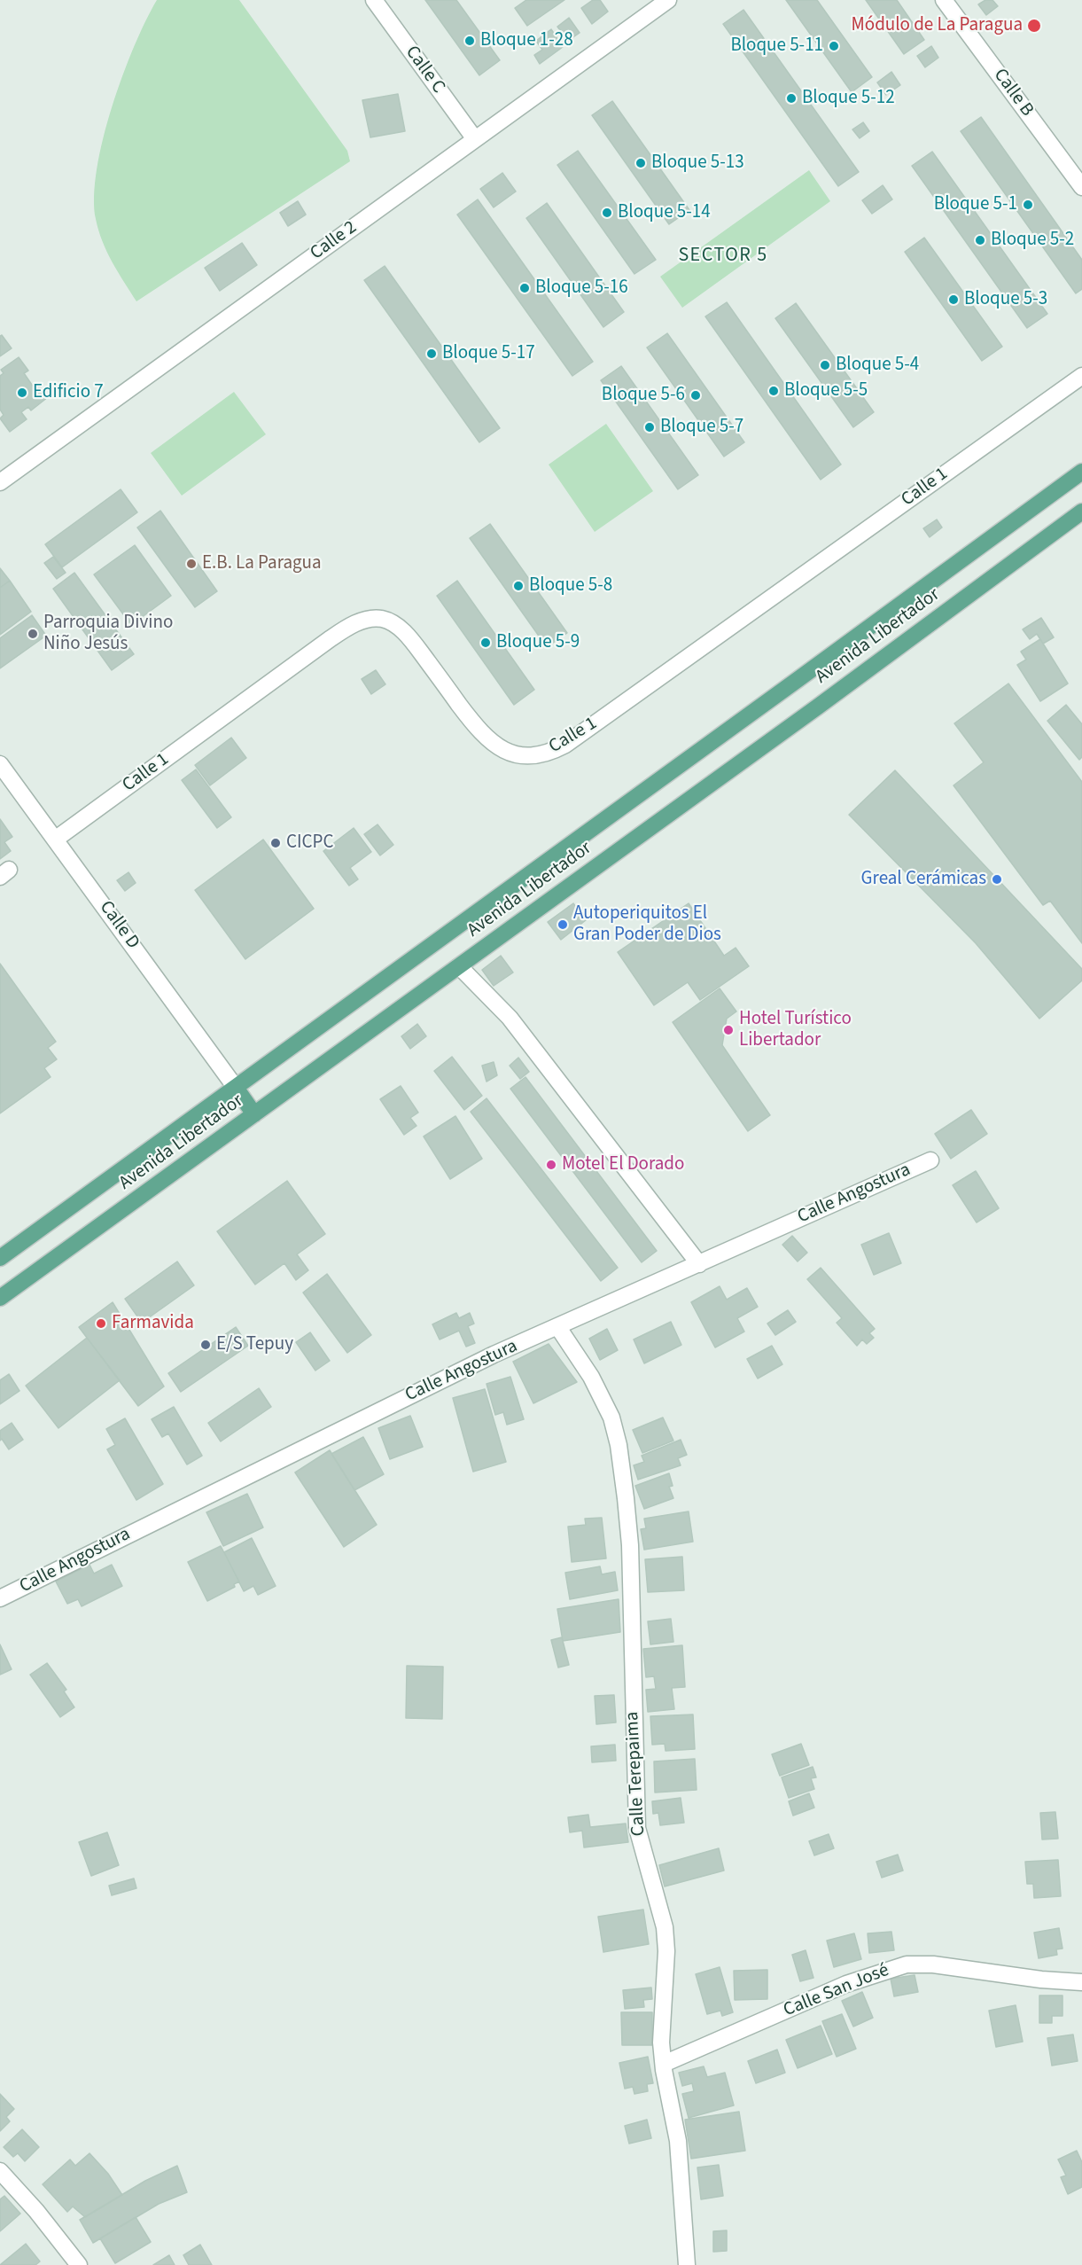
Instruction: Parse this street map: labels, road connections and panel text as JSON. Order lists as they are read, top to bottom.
{
  "streets": {
    "main road": ["Avenida Libertador"],
    "street": [
      "Calle C",
      "Calle B",
      "Calle 2",
      "Calle 1",
      "Calle D",
      "Calle Angostura",
      "Calle Terepaima",
      "Calle San José"
    ]
  },
  "crossings": [
    ["Calle C", "Calle 2"],
    ["Calle 1", "Calle D"],
    ["Avenida Libertador", "Calle D"],
    ["Calle Angostura", "Calle Terepaima"],
    ["Calle Terepaima", "Calle San José"]
  ],
  "districts": ["SECTOR 5"],
  "places": [
    "Módulo de La Paragua",
    "Bloque 1-28",
    "Bloque 5-11",
    "Bloque 5-12",
    "Bloque 5-13",
    "Bloque 5-1",
    "Bloque 5-14",
    "Bloque 5-2",
    "Bloque 5-16",
    "Bloque 5-3",
    "Bloque 5-17",
    "Bloque 5-4",
    "Bloque 5-5",
    "Edificio 7",
    "Bloque 5-6",
    "Bloque 5-7",
    "E.B. La Paragua",
    "Bloque 5-8",
    "Parroquia Divino Niño Jesús",
    "Bloque 5-9",
    "CICPC",
    "Greal Cerámicas",
    "Autoperiquitos El Gran Poder de Dios",
    "Hotel Turístico Libertador",
    "Motel El Dorado",
    "Farmavida",
    "E/S Tepuy"
  ]
}
